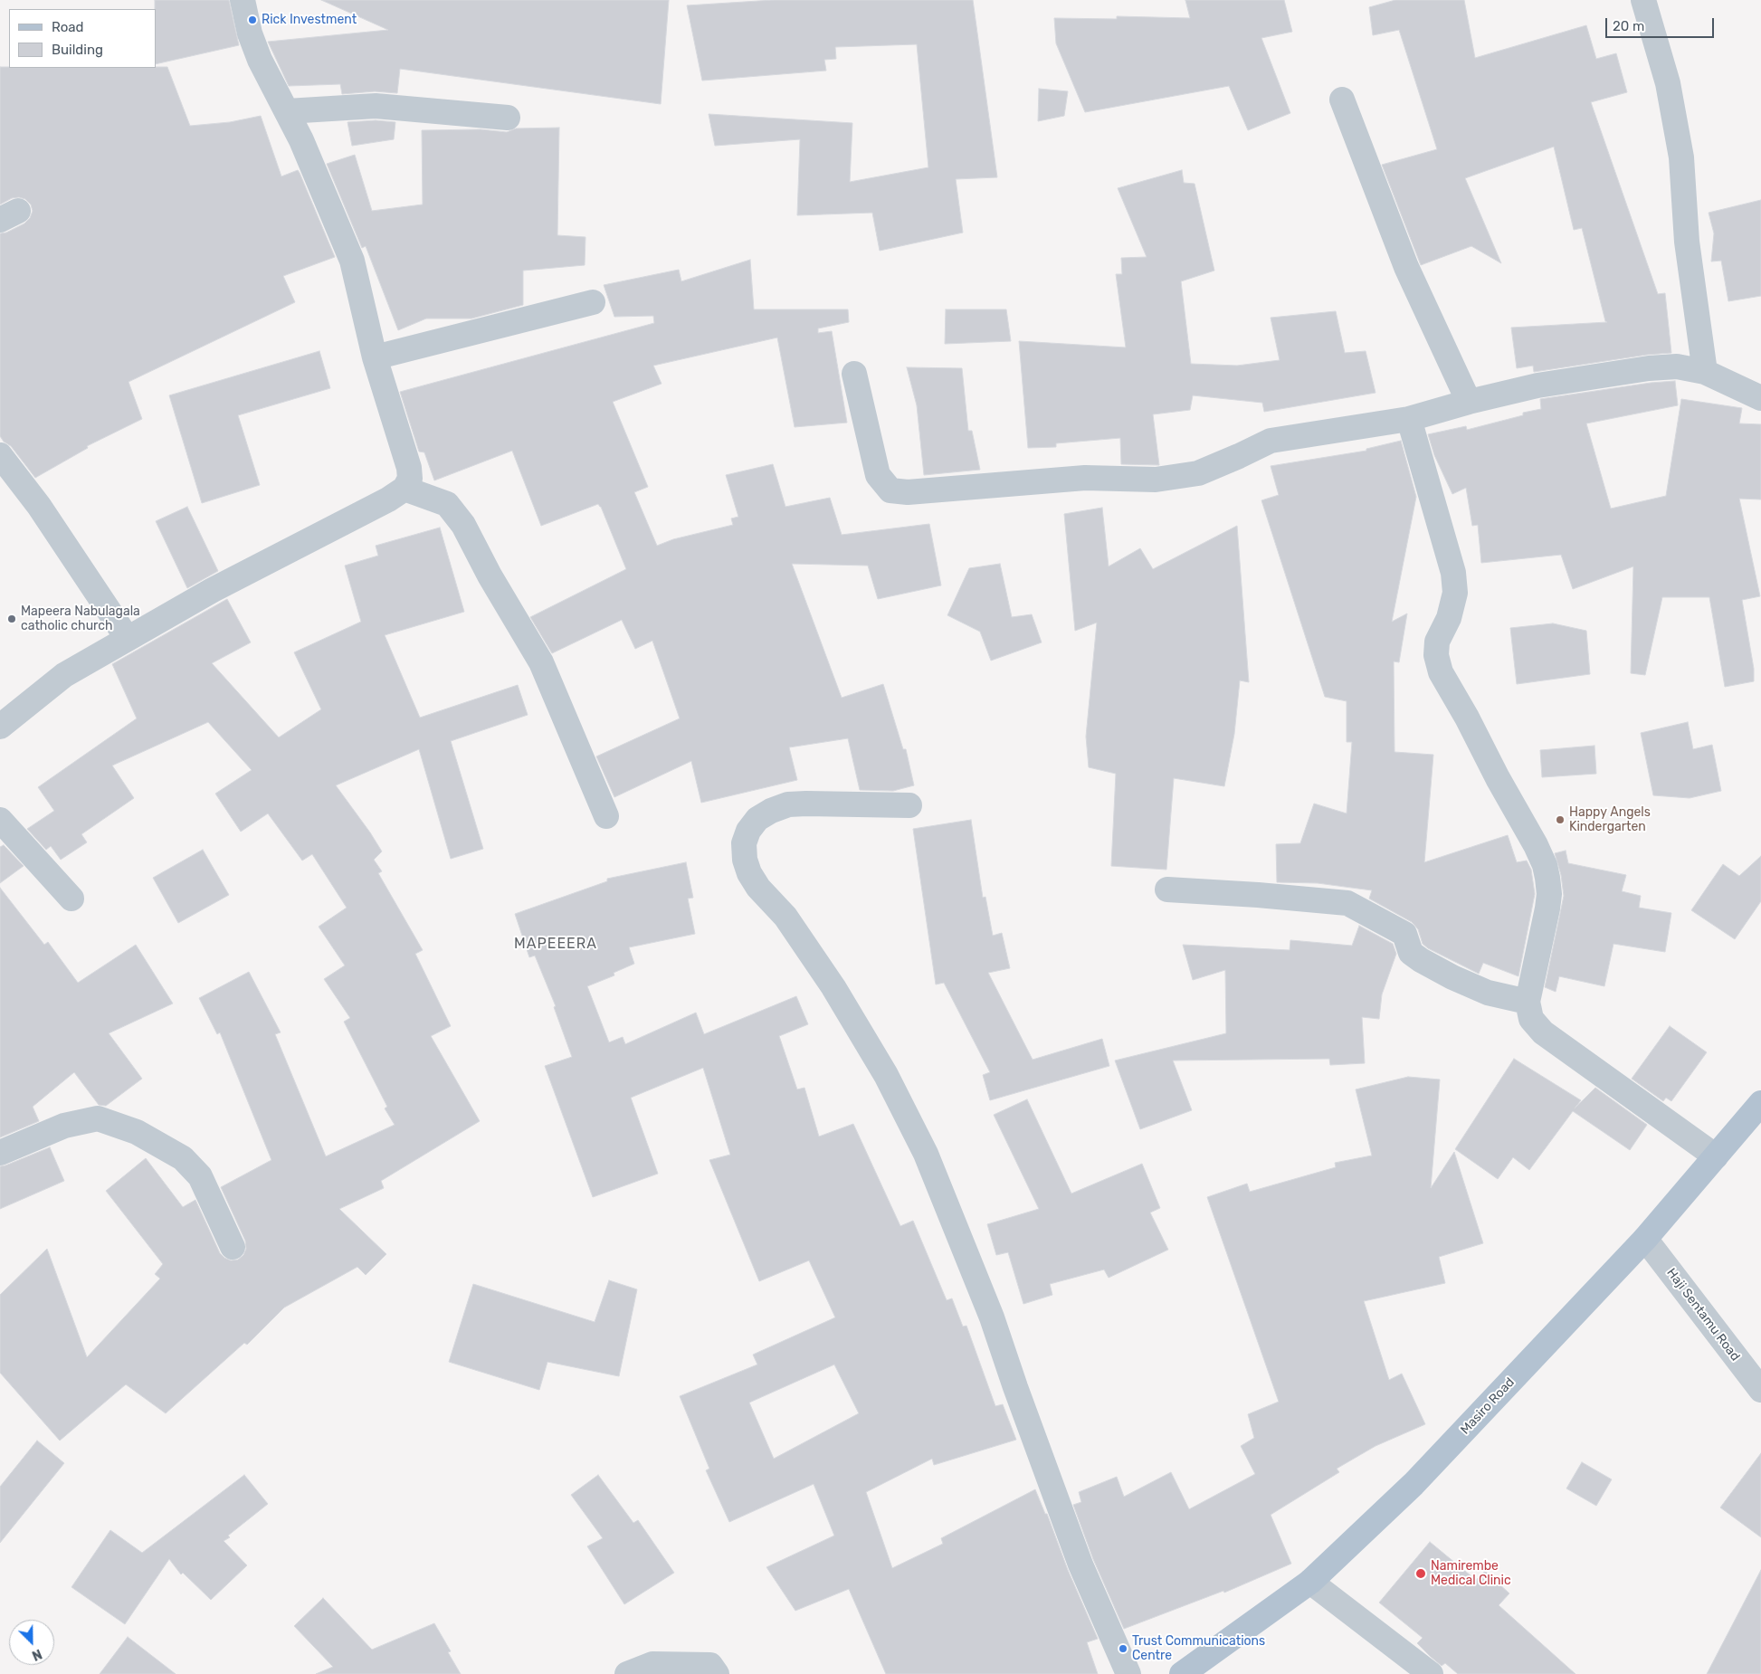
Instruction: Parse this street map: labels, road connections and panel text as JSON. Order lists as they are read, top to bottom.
{
  "streets": {
    "main road": ["Masiro Road"],
    "street": ["Haji Sentamu Road"]
  },
  "crossings": [
    ["Haji Sentamu Road", "Masiro Road"]
  ],
  "districts": ["MAPEEERA"],
  "places": [
    "Rick Investment",
    "Mapeera Nabulagala catholic church",
    "Happy Angels Kindergarten",
    "Namirembe Medical Clinic",
    "Trust Communications Centre"
  ],
  "legend": ["Road", "Building"],
  "scale_bar": "20 m",
  "north": "bottom right"
}
